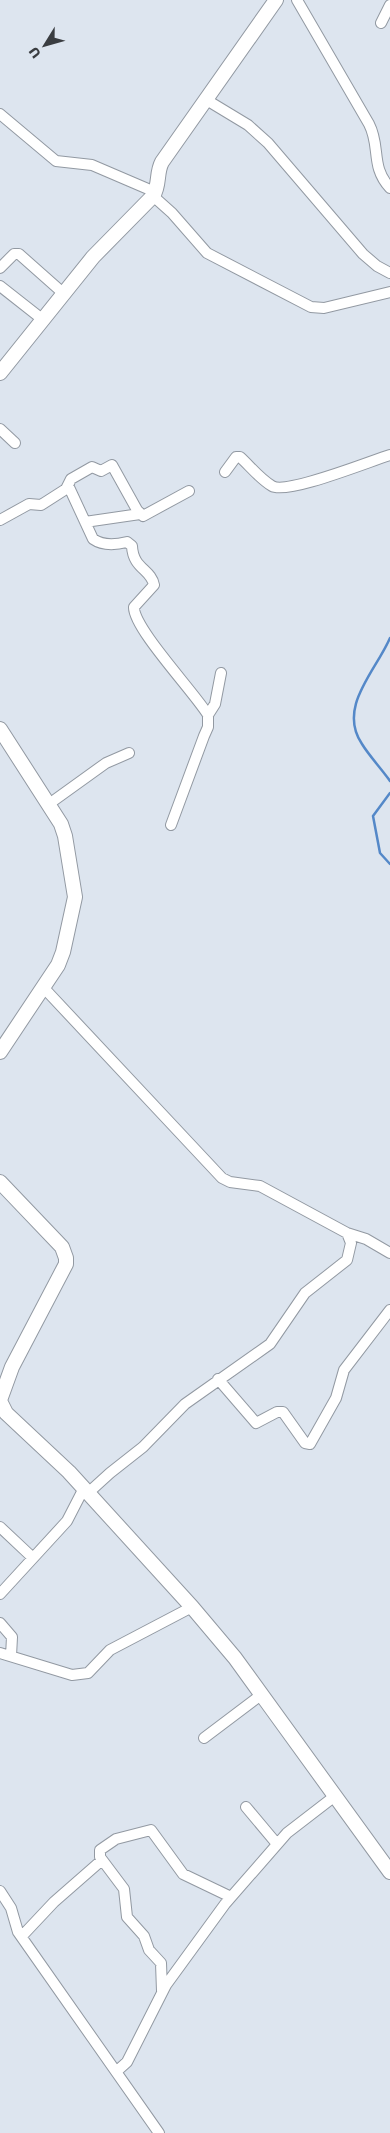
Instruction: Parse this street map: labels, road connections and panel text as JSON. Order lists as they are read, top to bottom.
{
  "north": "bottom left"
}
